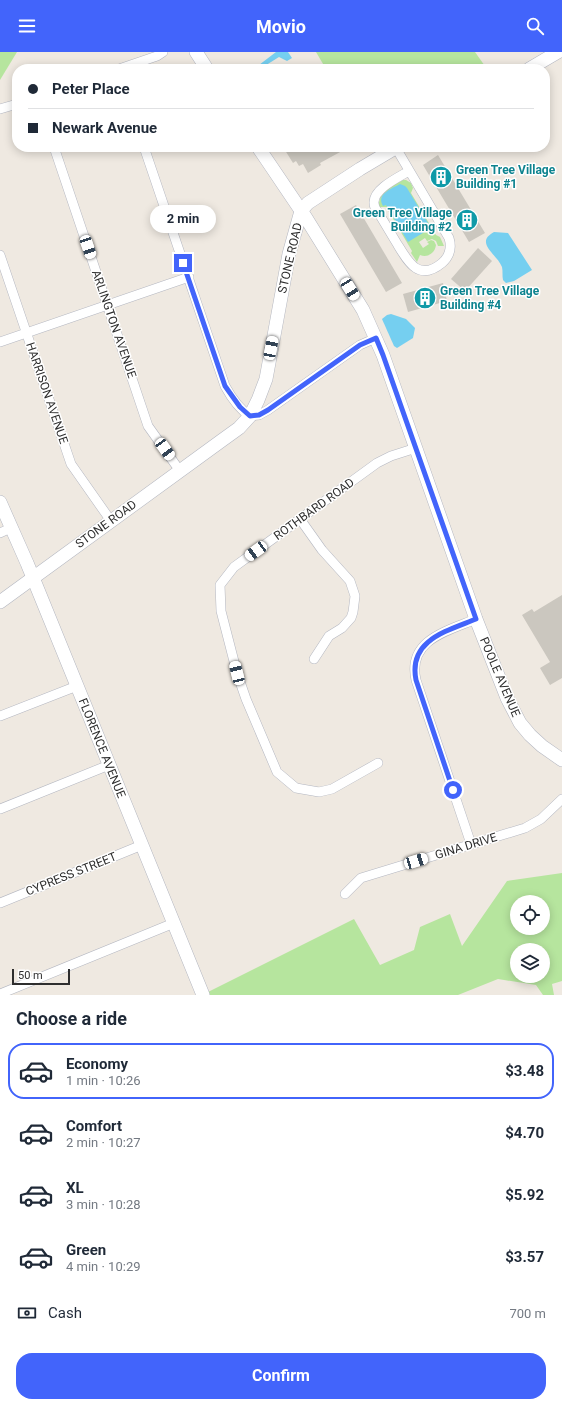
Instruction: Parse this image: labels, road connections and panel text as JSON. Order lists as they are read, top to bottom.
{
  "streets": {
    "street": [
      "STONE ROAD",
      "ARLINGTON AVENUE",
      "HARRISON AVENUE",
      "ROTHBARD ROAD",
      "POOLE AVENUE",
      "FLORENCE AVENUE",
      "GINA DRIVE",
      "CYPRESS STREET"
    ]
  },
  "crossings": [
    ["STONE ROAD", "ARLINGTON AVENUE"],
    ["STONE ROAD", "HARRISON AVENUE"],
    ["STONE ROAD", "POOLE AVENUE"],
    ["STONE ROAD", "FLORENCE AVENUE"],
    ["ROTHBARD ROAD", "POOLE AVENUE"],
    ["FLORENCE AVENUE", "CYPRESS STREET"]
  ],
  "places": {
    "building": ["Green Tree Village Building #1", "Green Tree Village Building #2", "Green Tree Village Building #4"]
  },
  "scale_bar": "50 m",
  "page": {
    "header": "Movio",
    "banner": ["Peter Place", "Newark Avenue"],
    "bubble": "2 min",
    "scale": "50 m",
    "heading": "Choose a ride",
    "list": [
      {
        "name": "Economy",
        "note": "1 min · 10:26",
        "value": "$3.48"
      },
      {
        "name": "Comfort",
        "note": "2 min · 10:27",
        "value": "$4.70"
      },
      {
        "name": "XL",
        "note": "3 min · 10:28",
        "value": "$5.92"
      },
      {
        "name": "Green",
        "note": "4 min · 10:29",
        "value": "$3.57"
      }
    ],
    "pay": ["Cash", "700 m"],
    "buttons": "Confirm"
  }
}
